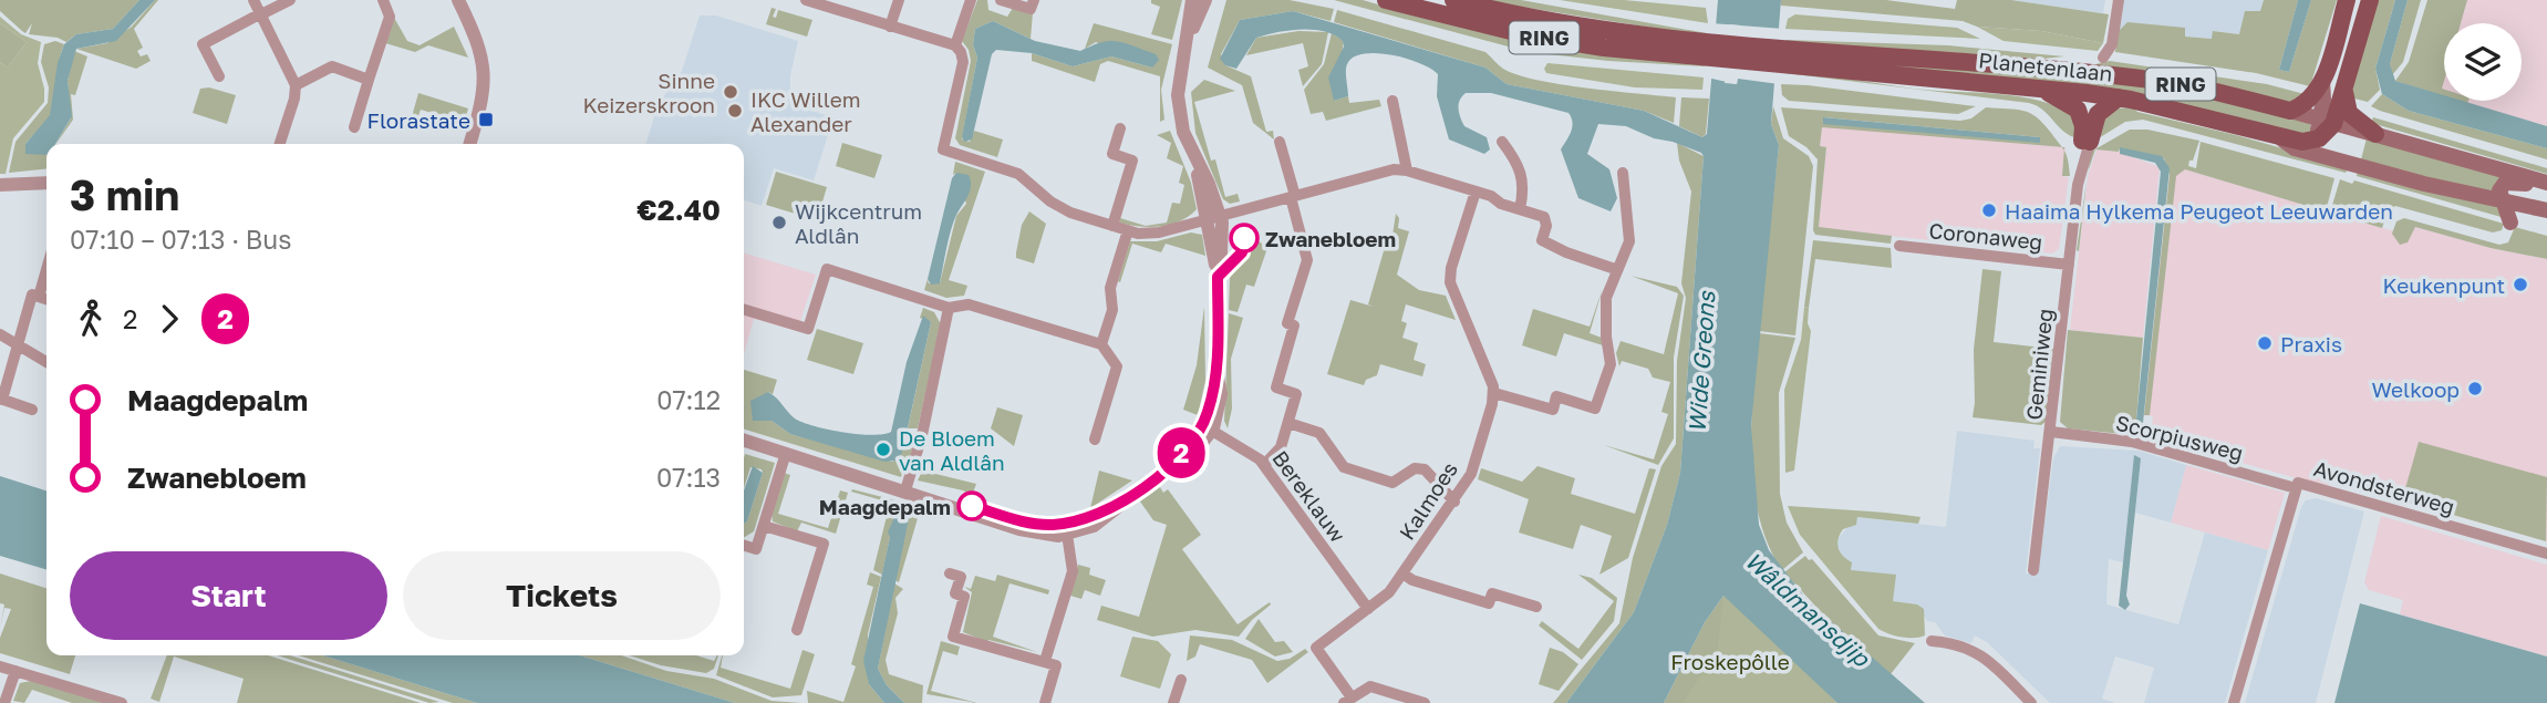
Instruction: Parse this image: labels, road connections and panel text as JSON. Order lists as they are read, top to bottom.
{
  "streets": {
    "main road": ["RING", "Planetenlaan"],
    "street": [
      "Coronaweg",
      "Geminiweg",
      "Scorpiusweg",
      "Avondsterweg",
      "Bereklauw",
      "Kalmoes"
    ]
  },
  "crossings": [
    ["RING", "Planetenlaan"],
    ["Coronaweg", "Geminiweg"],
    ["Geminiweg", "Scorpiusweg"],
    ["Scorpiusweg", "Avondsterweg"],
    ["Bereklauw", "Kalmoes"]
  ],
  "water": ["Wide Greons", "Wâldmansdjip"],
  "parks": ["Froskepôlle"],
  "places": {
    "other": [
      "Sinne Keizerskroon",
      "IKC Willem Alexander",
      "Haaima Hylkema Peugeot Leeuwarden",
      "Wijkcentrum Aldlân",
      "Zwanebloem",
      "Keukenpunt",
      "Praxis",
      "Welkoop",
      "De Bloem van Aldlân",
      "Maagdepalm"
    ],
    "transit": ["Florastate"]
  },
  "lines": ["bus line 2"],
  "page": {
    "on_map": "2",
    "heading": ["3 min", "07:10 – 07:13 · Bus", "€2.40"],
    "legs": ["2", "2"],
    "list": [
      {
        "name": "Maagdepalm",
        "value": "07:12"
      },
      {
        "name": "Zwanebloem",
        "value": "07:13"
      }
    ],
    "buttons": ["Start", "Tickets"]
  }
}
